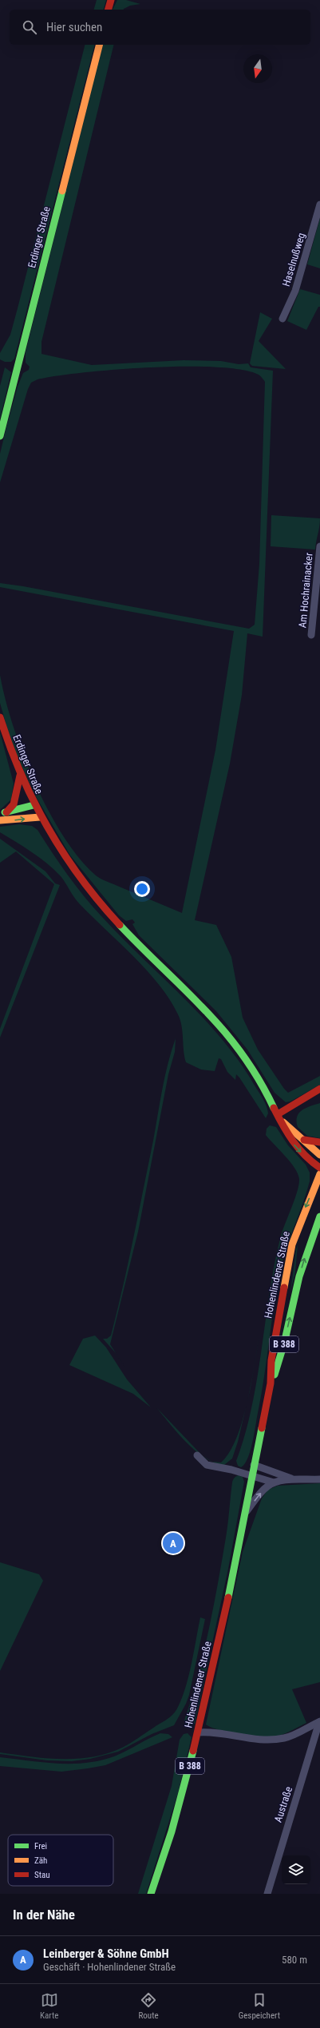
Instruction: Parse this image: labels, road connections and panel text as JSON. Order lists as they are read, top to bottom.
{
  "streets": {
    "main road": ["Erdinger Straße", "Hohenlindener Straße", "B 388"],
    "street": ["Haselnußweg", "Am Hochrainacker", "Austraße"]
  },
  "legend": ["Frei", "Zäh", "Stau"],
  "north": "bottom",
  "page": {
    "search": "Hier suchen",
    "pins": "A",
    "heading": "In der Nähe",
    "list": [
      {
        "mark": "A",
        "name": "Leinberger & Söhne GmbH",
        "note": "Geschäft · Hohenlindener Straße",
        "value": "580 m"
      }
    ],
    "nav": ["Karte", "Route", "Gespeichert"]
  }
}
